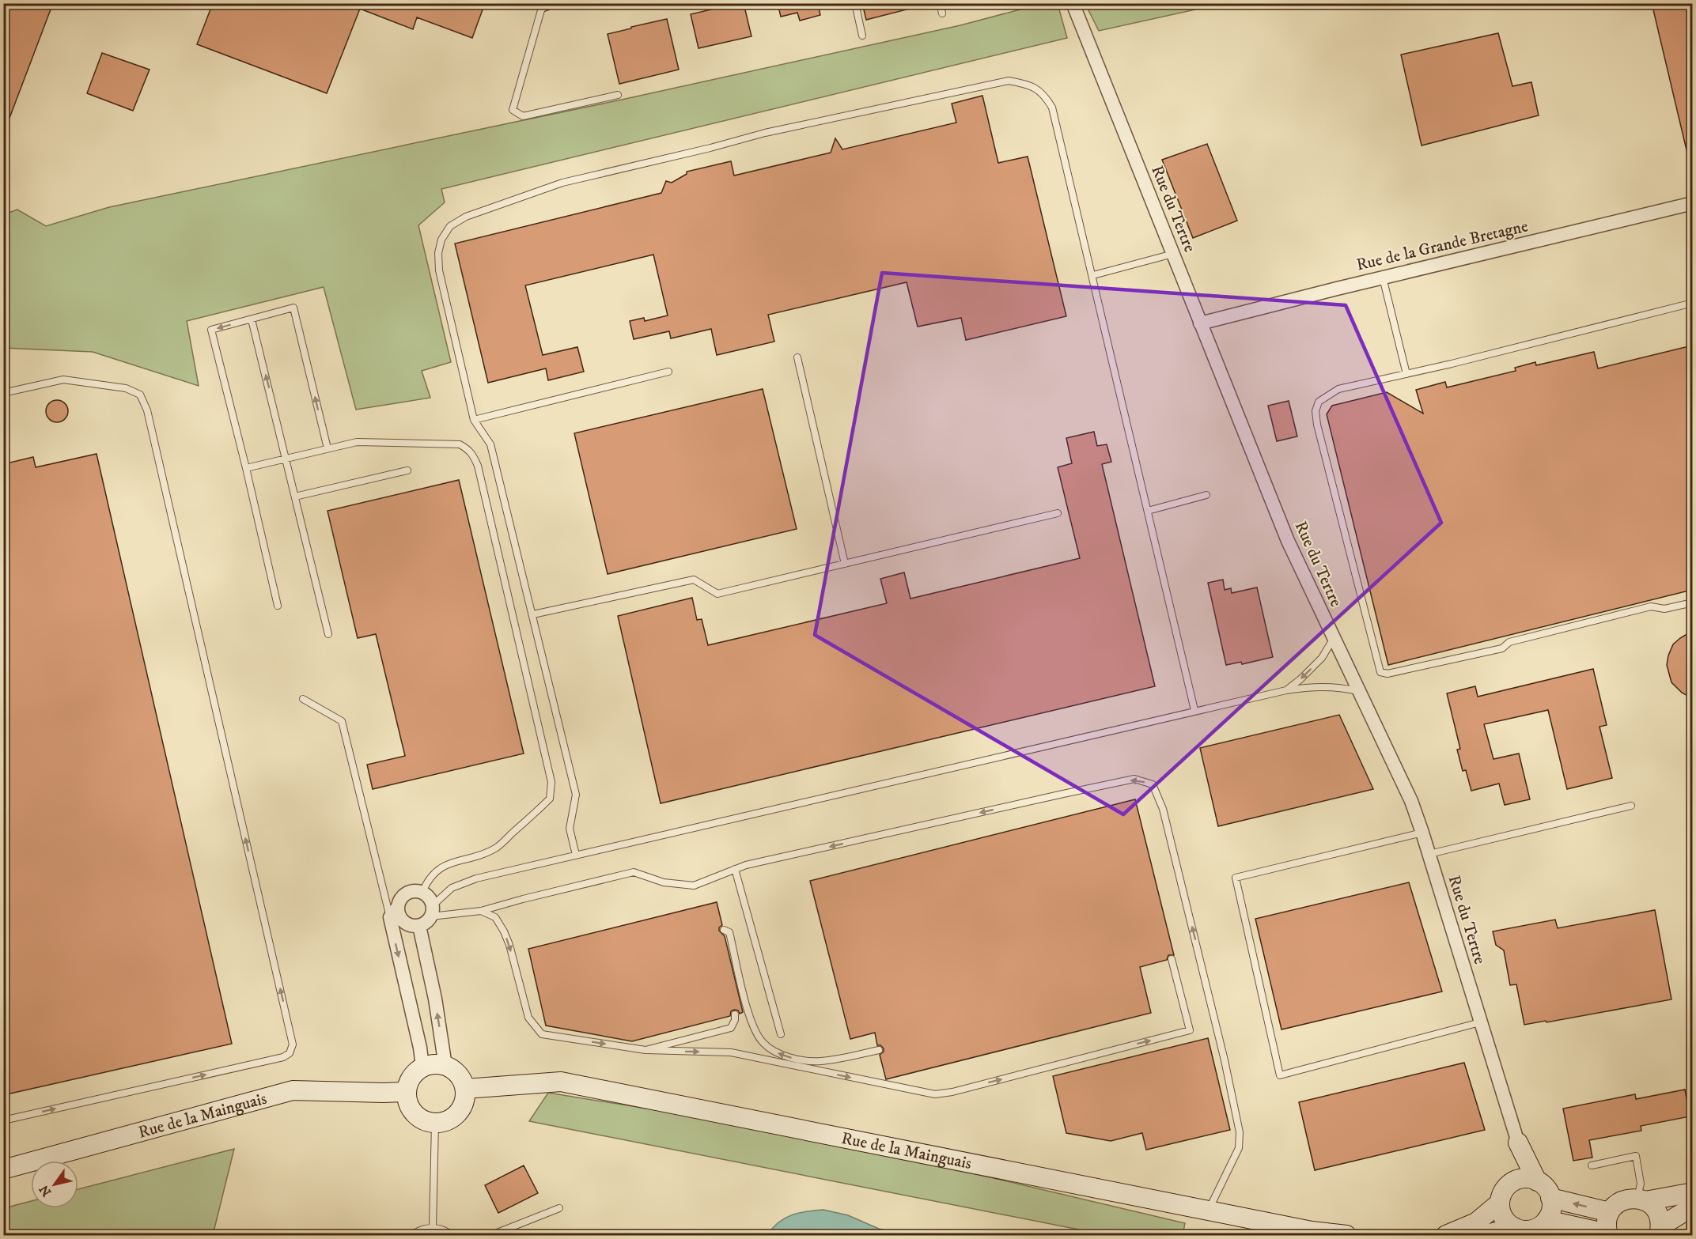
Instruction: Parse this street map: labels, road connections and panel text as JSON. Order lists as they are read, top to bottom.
{
  "streets": {
    "street": ["Rue du Tertre", "Rue de la Grande Bretagne", "Rue de la Mainguais"]
  },
  "crossings": [
    ["Rue du Tertre", "Rue de la Grande Bretagne"]
  ],
  "north": "bottom left"
}
